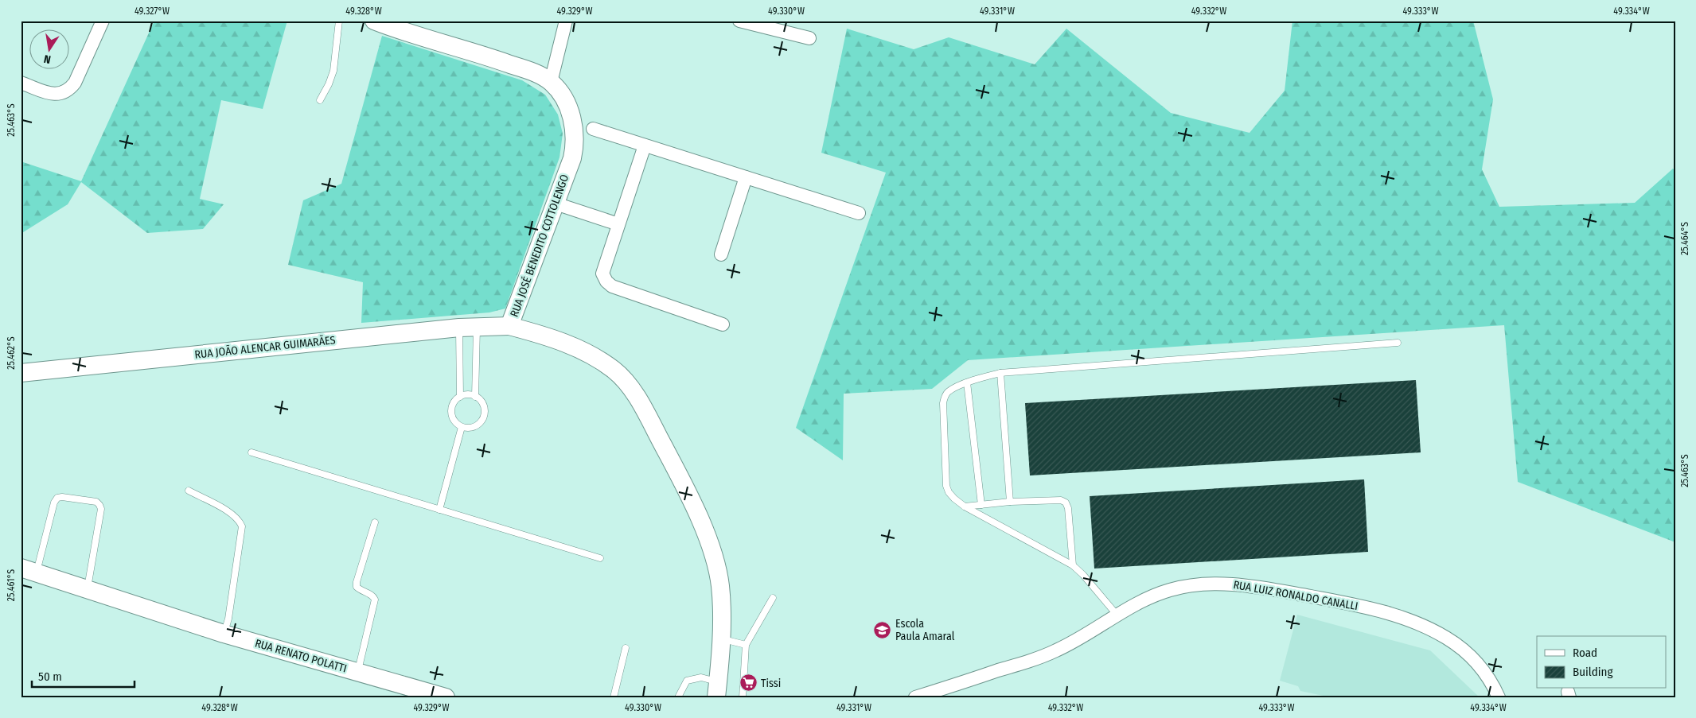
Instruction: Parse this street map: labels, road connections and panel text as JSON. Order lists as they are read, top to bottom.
{
  "streets": {
    "main road": ["RUA JOSÉ BENEDITO COTTOLENGO", "RUA JOÃO ALENCAR GUIMARÃES", "RUA RENATO POLATTI"],
    "street": ["RUA LUIZ RONALDO CANALLI"]
  },
  "crossings": [
    ["RUA JOSÉ BENEDITO COTTOLENGO", "RUA JOÃO ALENCAR GUIMARÃES"]
  ],
  "places": {
    "school or university": ["Escola Paula Amaral"],
    "supermarket": ["Tissi"]
  },
  "legend": ["Road", "Building"],
  "scale_bar": "50 m",
  "north": "bottom",
  "coordinates": [
    "49.327°W",
    "49.328°W",
    "49.329°W",
    "49.330°W",
    "49.331°W",
    "49.332°W",
    "49.333°W",
    "49.334°W",
    "25.463°S",
    "25.464°S",
    "25.462°S",
    "25.461°S"
  ]
}
